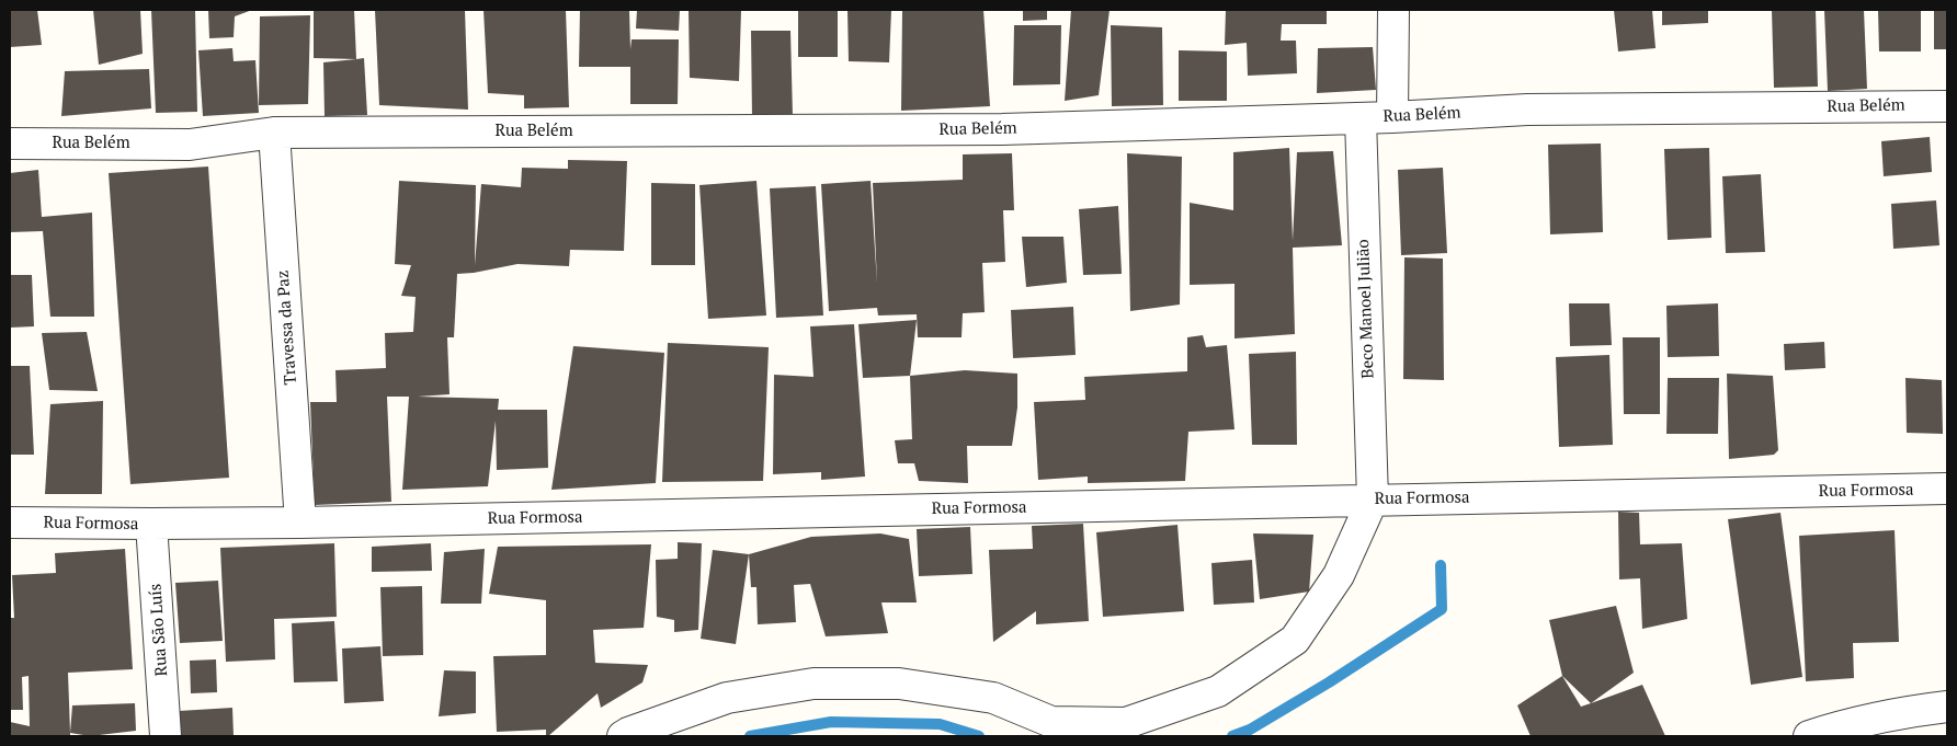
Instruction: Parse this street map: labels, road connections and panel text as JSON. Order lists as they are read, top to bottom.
{
  "streets": {
    "street": [
      "Rua Belém",
      "Beco Manoel Julião",
      "Travessa da Paz",
      "Rua Formosa",
      "Rua São Luís"
    ]
  },
  "crossings": [
    ["Rua Belém", "Beco Manoel Julião"],
    ["Rua Belém", "Travessa da Paz"],
    ["Beco Manoel Julião", "Rua Formosa"],
    ["Travessa da Paz", "Rua Formosa"],
    ["Rua Formosa", "Rua São Luís"]
  ]
}
